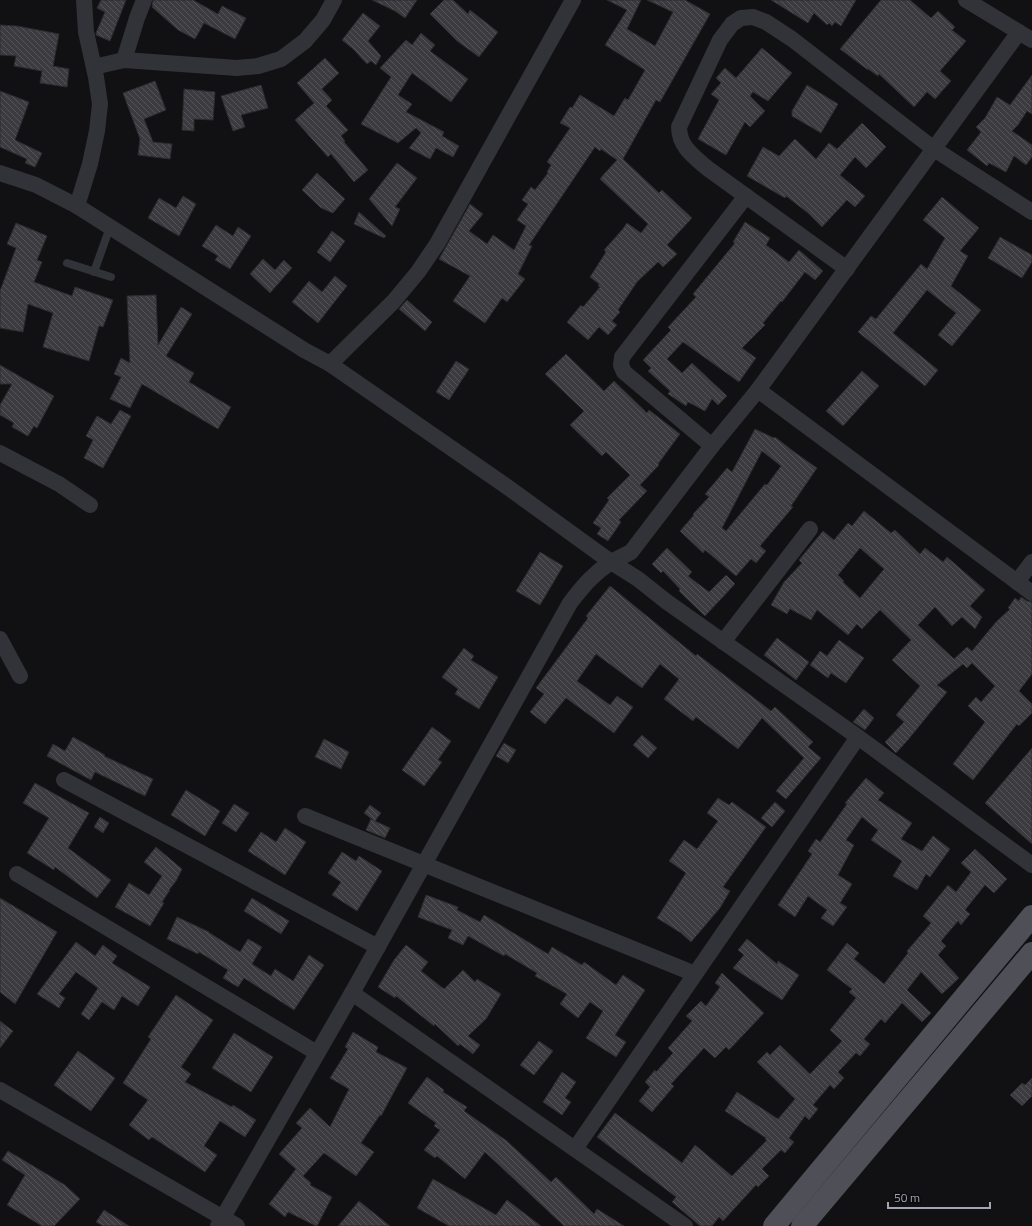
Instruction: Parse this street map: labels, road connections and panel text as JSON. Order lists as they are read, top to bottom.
{
  "scale_bar": "50 m"
}
